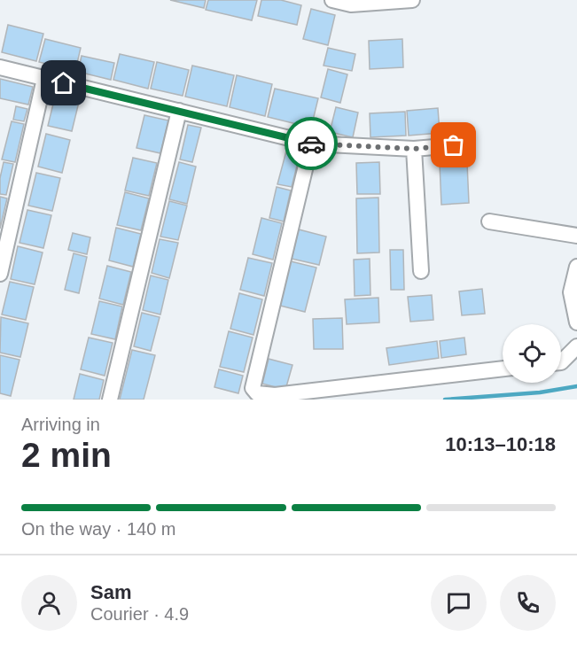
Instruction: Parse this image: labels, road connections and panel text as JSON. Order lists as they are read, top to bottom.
{
  "page": {
    "heading": ["2 min", "Arriving in", "10:13–10:18"],
    "panel": ["Sam", "Courier · 4.9"],
    "bar": "On the way · 140 m"
  }
}
